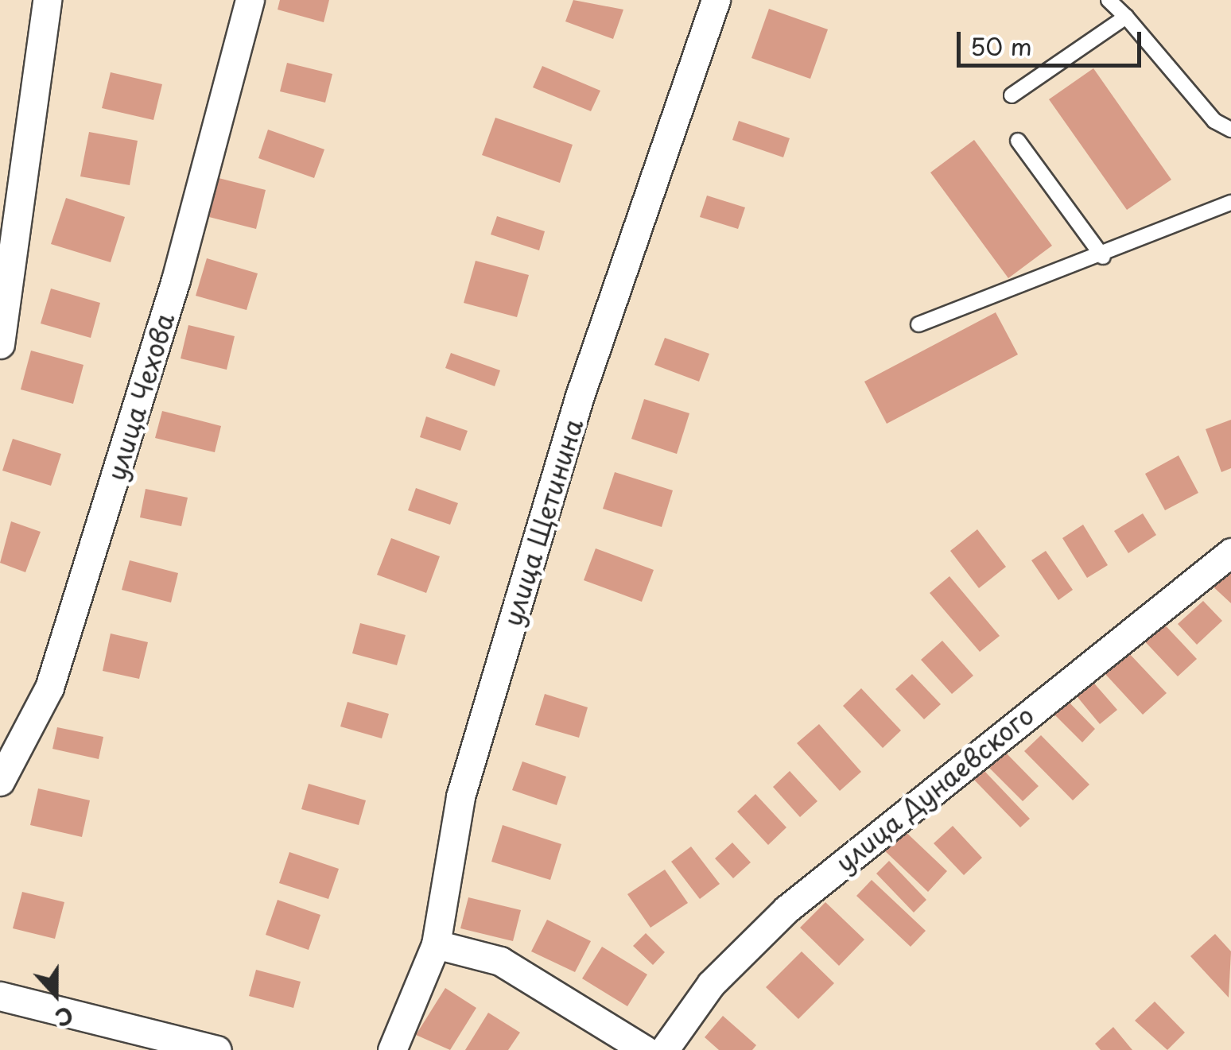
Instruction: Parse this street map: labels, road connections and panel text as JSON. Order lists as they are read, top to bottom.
{
  "streets": {
    "street": ["улица Чехова", "улица Щетинина", "улица Дунаевского"]
  },
  "scale_bar": "50 m",
  "north": "bottom"
}
